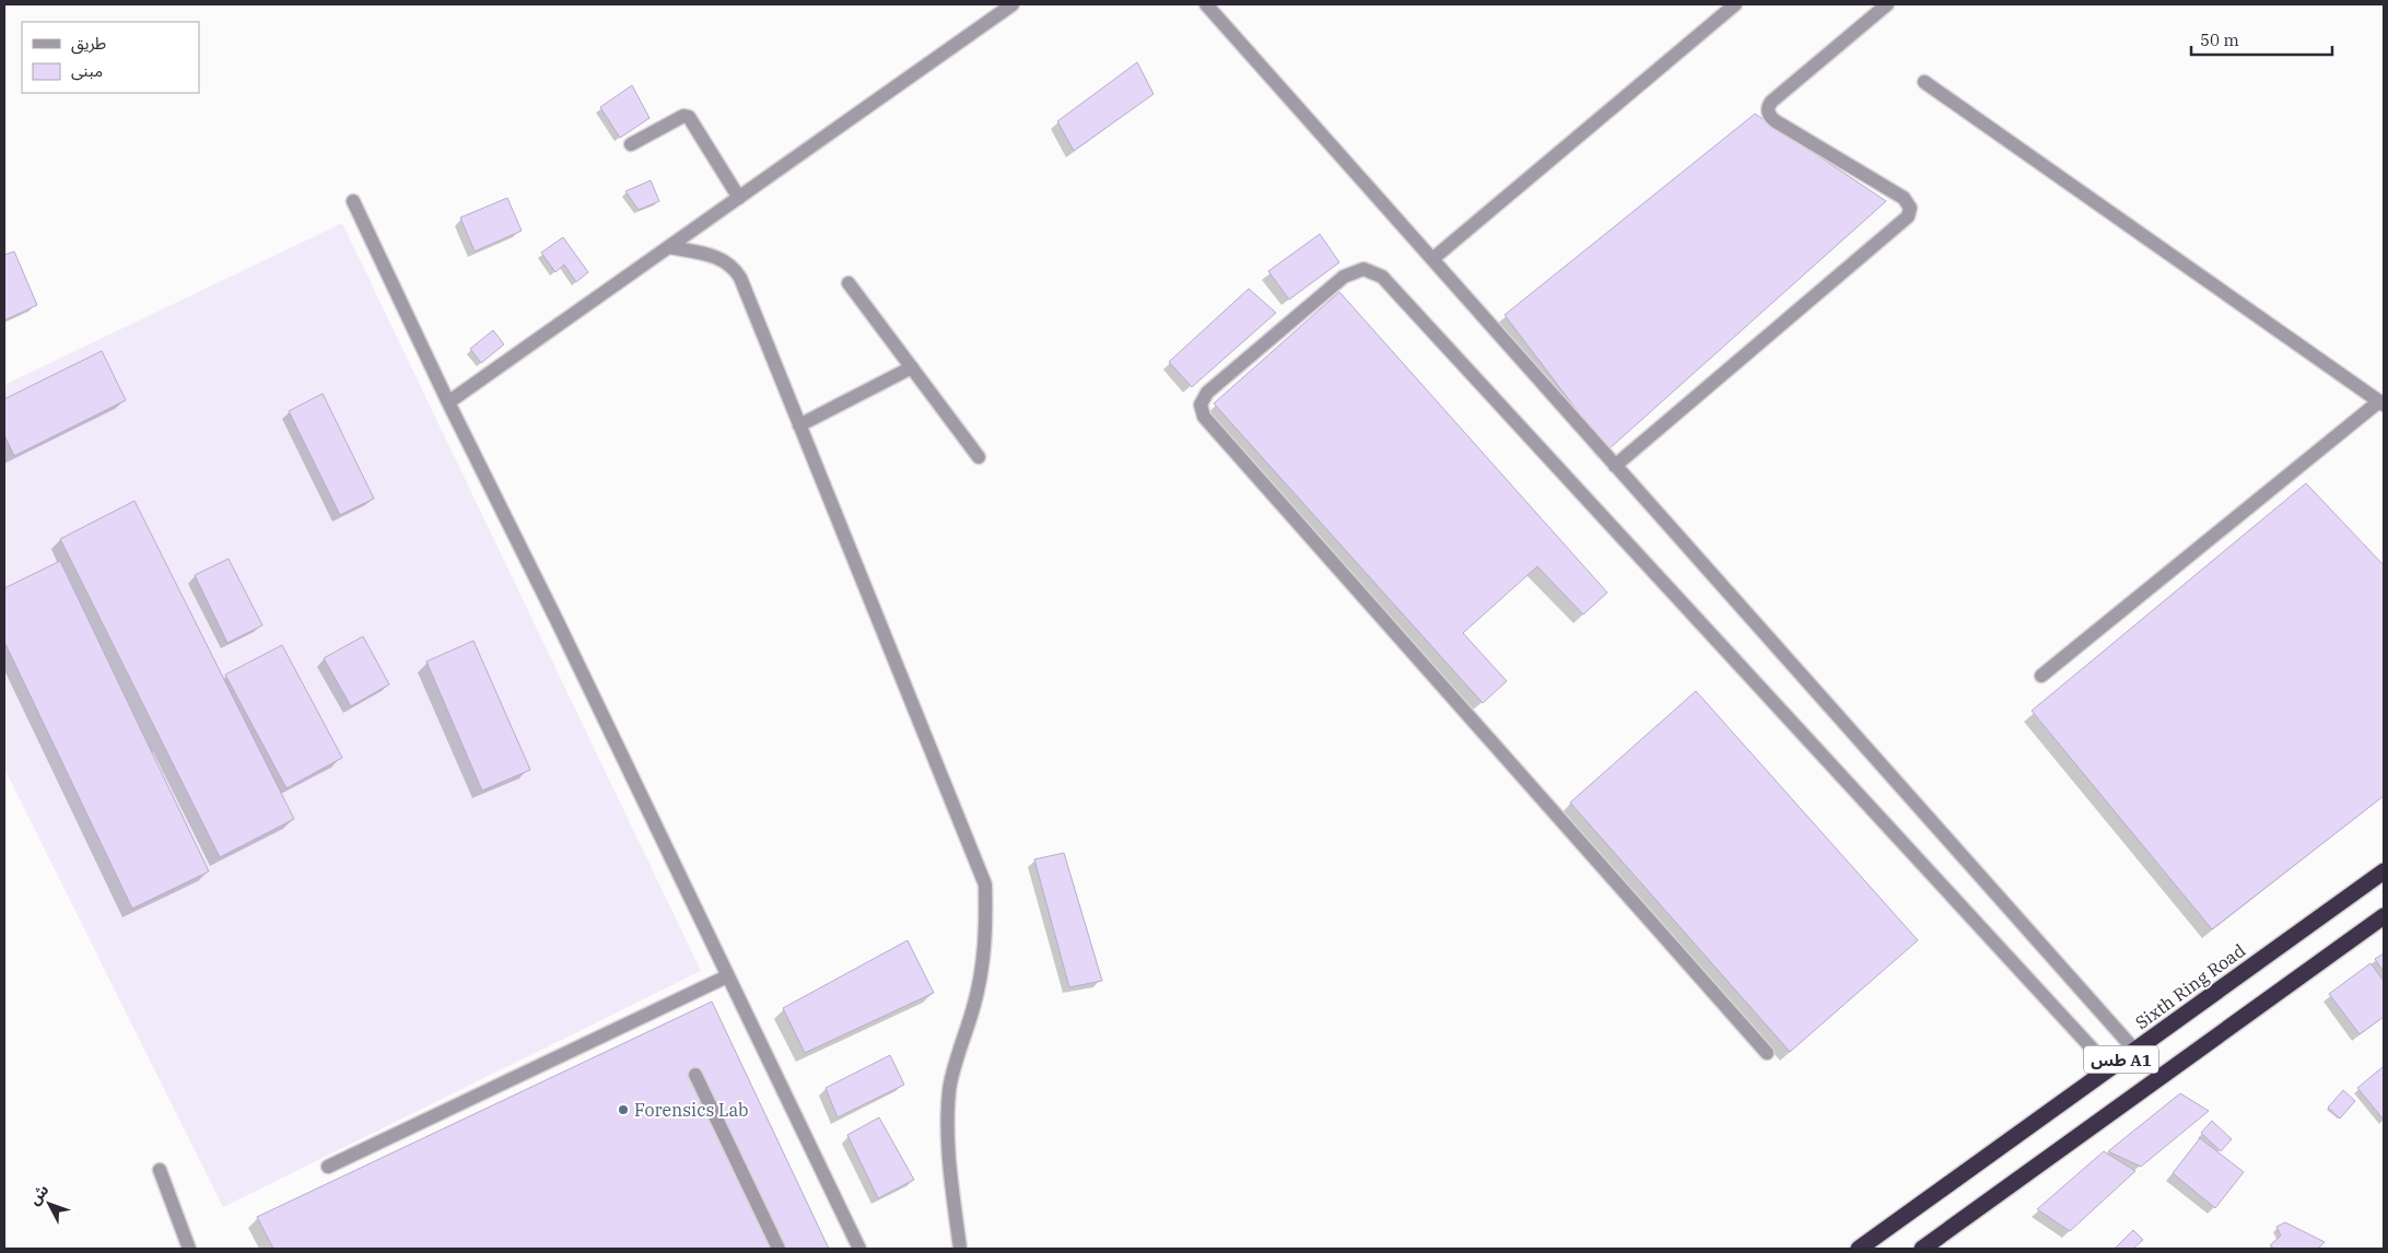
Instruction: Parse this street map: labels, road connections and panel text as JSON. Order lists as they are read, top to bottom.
{
  "streets": {
    "highway": ["Sixth Ring Road", "طس A1"]
  },
  "places": ["Forensics Lab"],
  "legend": ["طريق", "مبنى"],
  "scale_bar": "50 m",
  "north": "top left"
}
